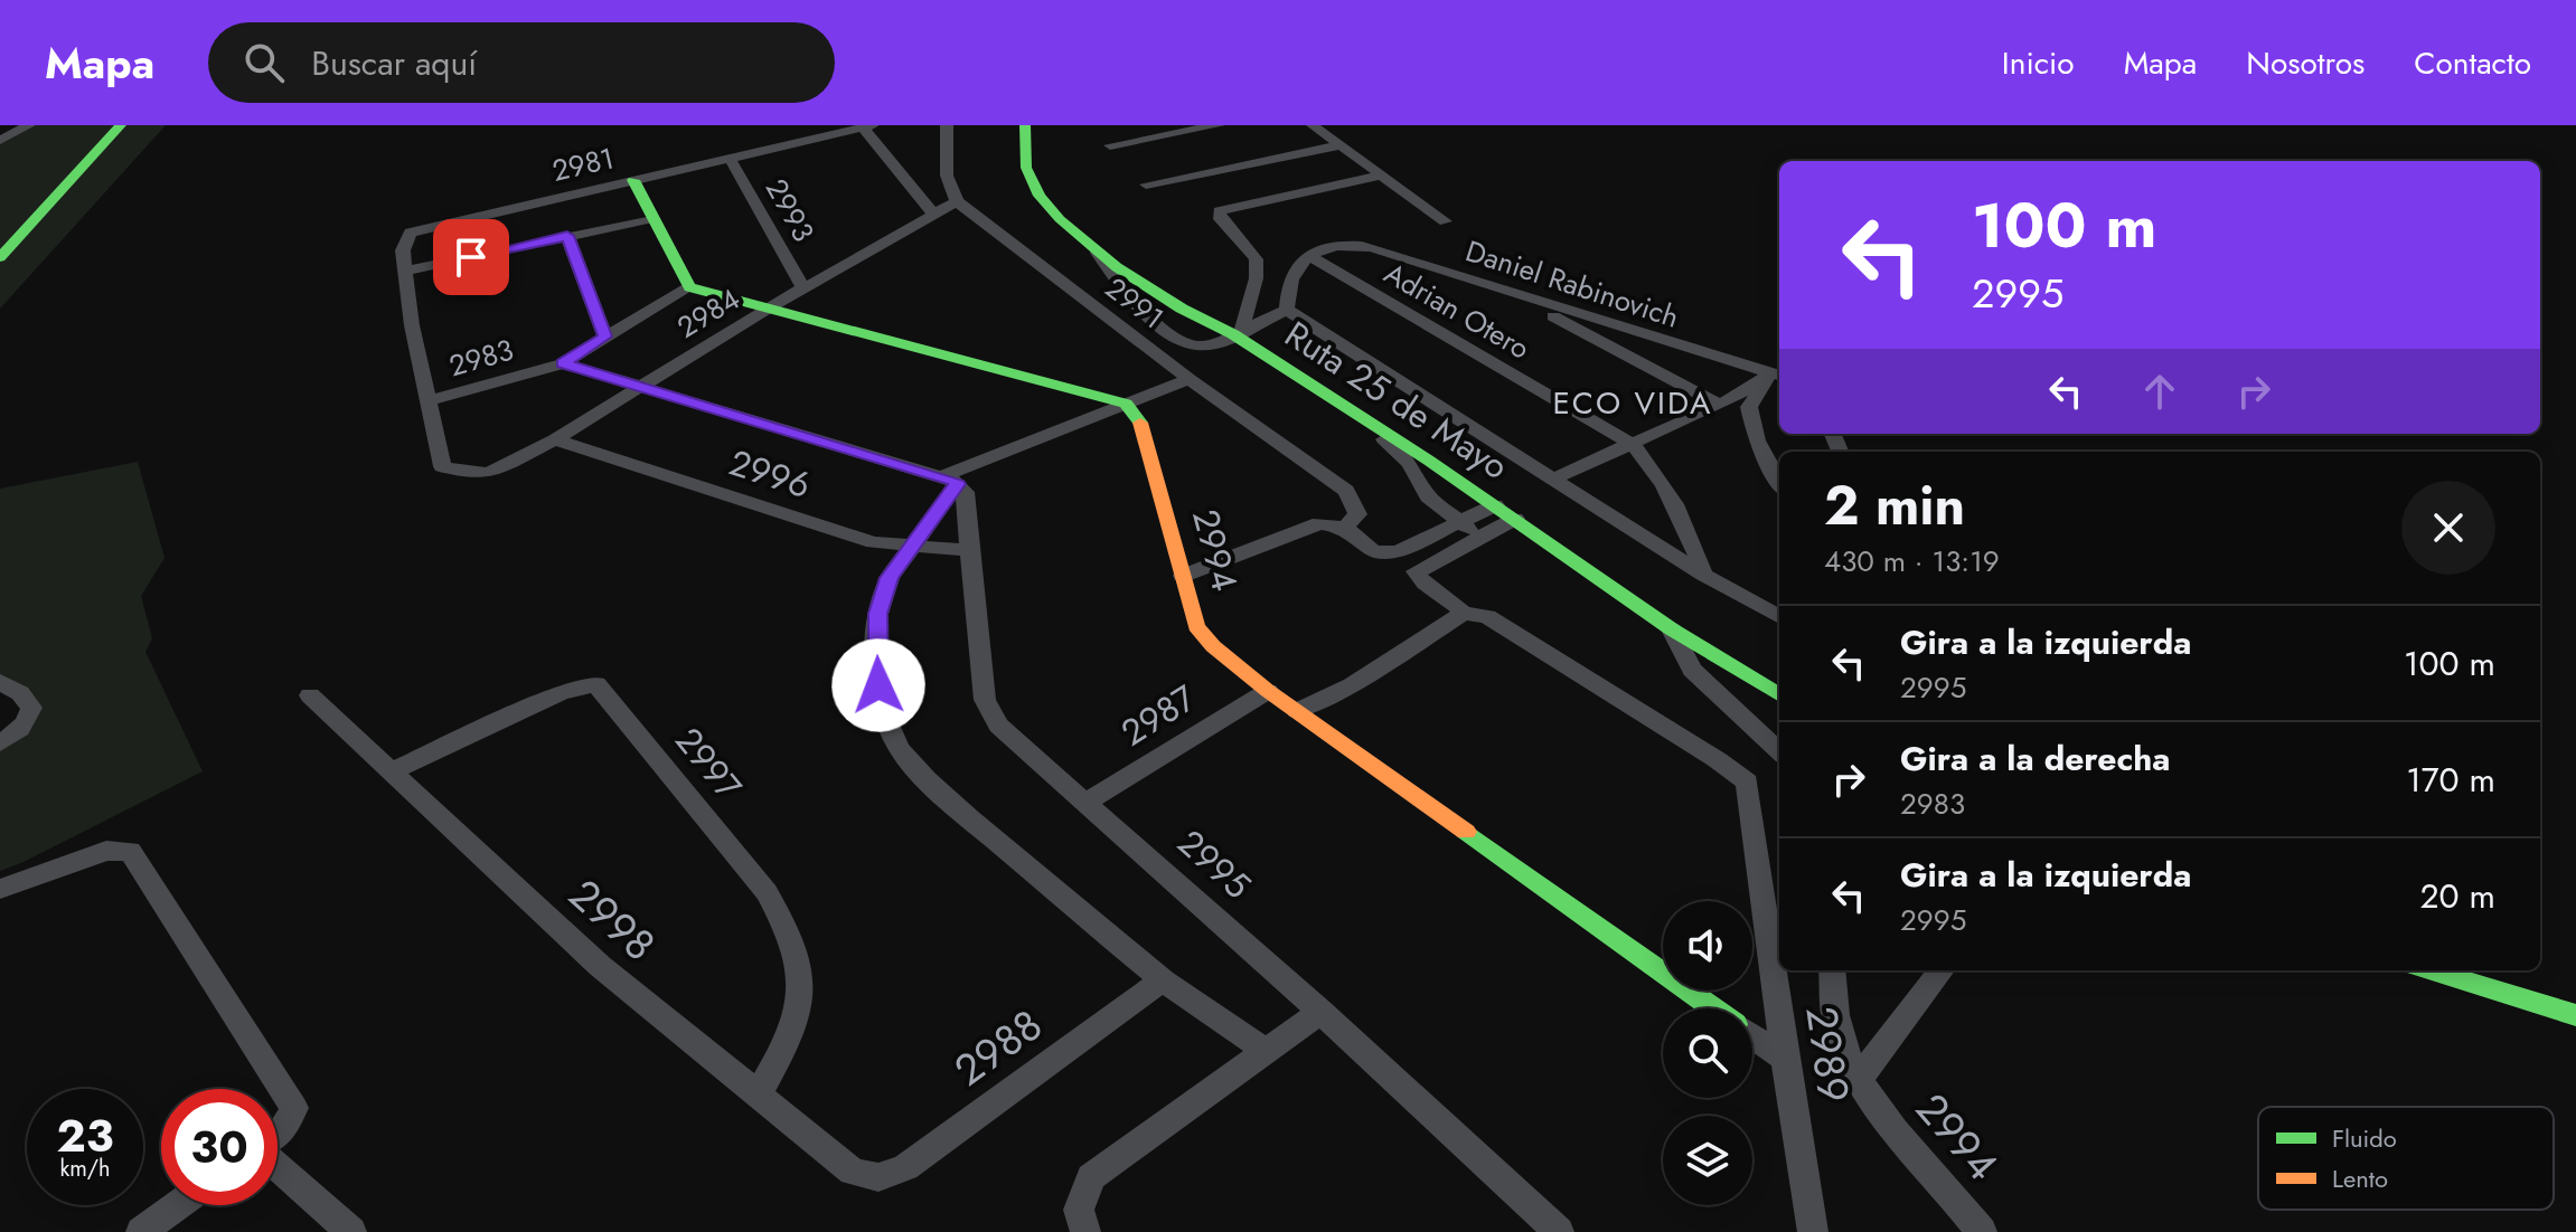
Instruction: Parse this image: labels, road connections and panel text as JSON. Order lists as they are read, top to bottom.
{
  "streets": {
    "main road": ["Ruta 25 de Mayo", "2994"],
    "street": [
      "2981",
      "2993",
      "Daniel Rabinovich",
      "2991",
      "Adrian Otero",
      "2984",
      "2983",
      "2996",
      "2987",
      "2997",
      "2995",
      "2998",
      "2988",
      "2989"
    ]
  },
  "crossings": [
    ["2981", "2993"],
    ["2993", "2984"],
    ["Daniel Rabinovich", "Adrian Otero"],
    ["2991", "2984"],
    ["2984", "2983"],
    ["2984", "2996"],
    ["2996", "2995"],
    ["2994", "2987"],
    ["2994", "2989"],
    ["2987", "2995"],
    ["2997", "2998"],
    ["2998", "2988"]
  ],
  "districts": ["ECO VIDA"],
  "legend": ["Fluido", "Lento"],
  "page": {
    "header": "Mapa",
    "search": "Buscar aquí",
    "nav": [
      "Inicio",
      "Mapa",
      "Nosotros",
      "Contacto"
    ],
    "turn": ["100 m", "2995"],
    "heading": ["2 min", "430 m · 13:19"],
    "list": [
      {
        "name": "Gira a la izquierda",
        "note": "2995",
        "value": "100 m"
      },
      {
        "name": "Gira a la derecha",
        "note": "2983",
        "value": "170 m"
      },
      {
        "name": "Gira a la izquierda",
        "note": "2995",
        "value": "20 m"
      }
    ],
    "speed": "23 km/h",
    "limit": "30"
  }
}
